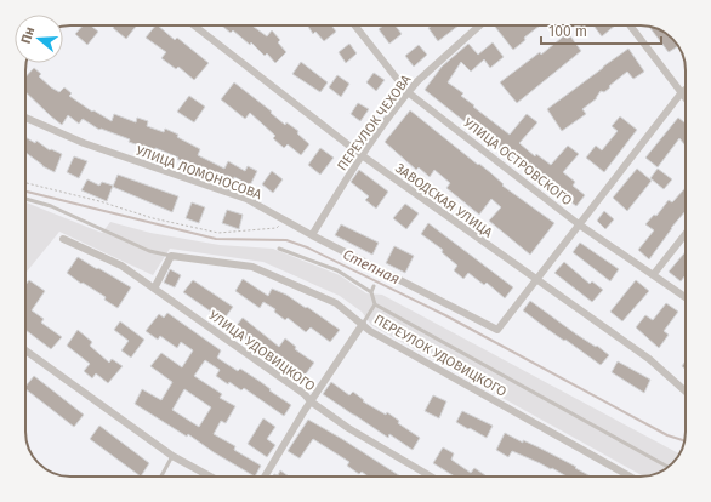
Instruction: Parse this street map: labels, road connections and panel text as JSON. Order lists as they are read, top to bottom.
{
  "streets": {
    "street": [
      "ПЕРЕУЛОК ЧЕХОВА",
      "УЛИЦА ОСТРОВСКОГО",
      "УЛИЦА ЛОМОНОСОВА",
      "ЗАВОДСКАЯ УЛИЦА",
      "УЛИЦА УДОВИЦКОГО",
      "ПЕРЕУЛОК УДОВИЦКОГО"
    ]
  },
  "crossings": [
    ["ПЕРЕУЛОК ЧЕХОВА", "УЛИЦА ОСТРОВСКОГО"],
    ["ПЕРЕУЛОК ЧЕХОВА", "УЛИЦА ЛОМОНОСОВА"],
    ["ПЕРЕУЛОК ЧЕХОВА", "ЗАВОДСКАЯ УЛИЦА"],
    ["УЛИЦА ЛОМОНОСОВА", "ЗАВОДСКАЯ УЛИЦА"]
  ],
  "water": ["Степная"],
  "scale_bar": "100 m",
  "north": "left"
}
